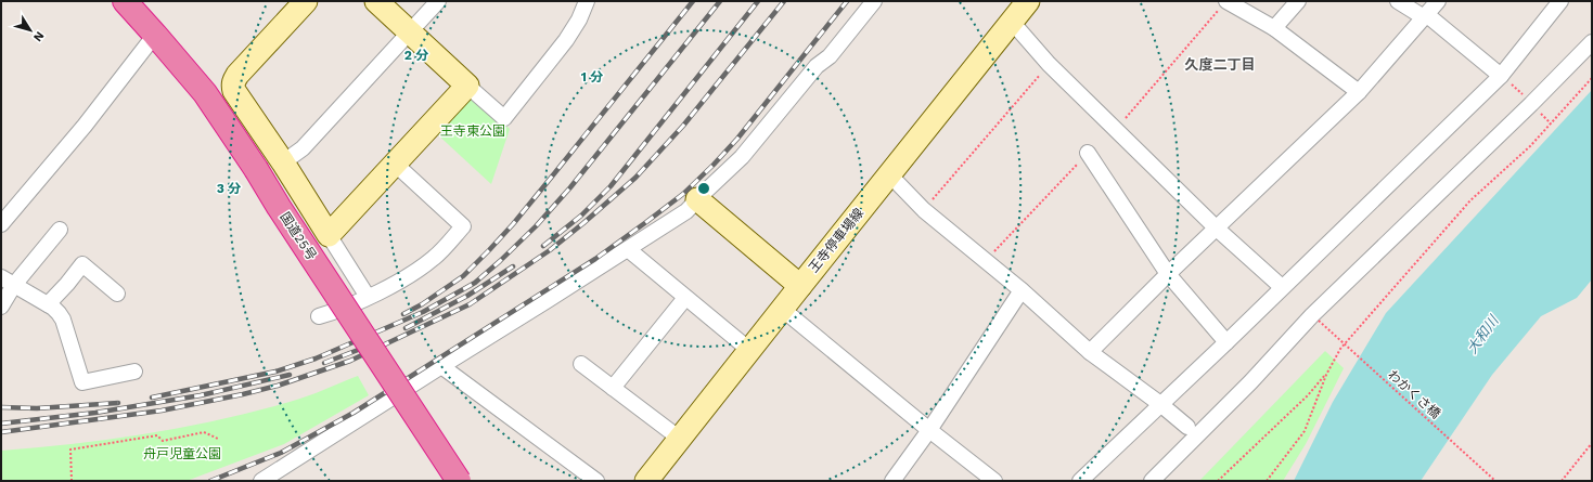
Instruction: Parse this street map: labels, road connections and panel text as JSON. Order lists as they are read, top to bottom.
{
  "streets": {
    "highway": ["国道25号"],
    "street": ["王寺停車場線"],
    "path": ["わかくさ橋"]
  },
  "districts": ["久度二丁目"],
  "water": ["大和川"],
  "parks": ["王寺東公園", "舟戸児童公園"],
  "north": "bottom right",
  "rings": ["2 分", "1 分", "3 分"]
}
